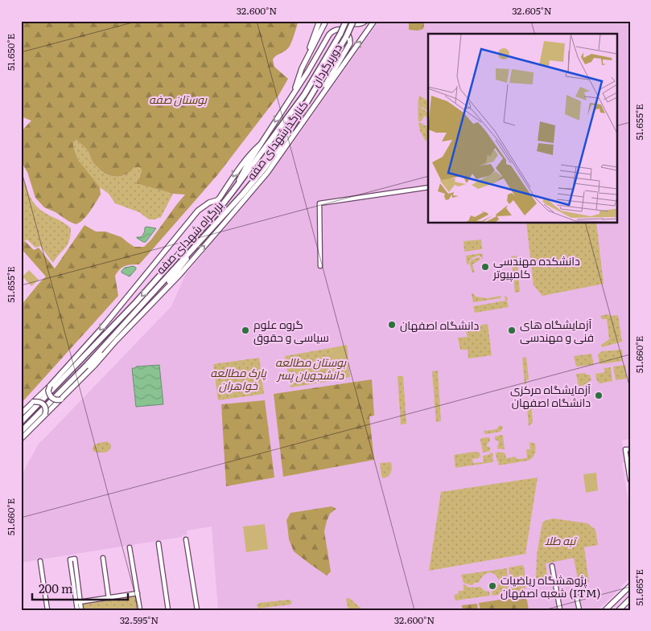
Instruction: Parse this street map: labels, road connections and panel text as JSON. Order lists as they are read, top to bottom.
{
  "streets": {
    "highway": ["بزرگراه شهدای صفه"],
    "main road": ["دوربرگردان", "کنارگذرشهدای صفه"]
  },
  "crossings": [
    ["دوربرگردان", "کنارگذرشهدای صفه"]
  ],
  "parks": [
    "بوستان صفه",
    "بوستان مطالعه دانشجویان پسر",
    "پارک مطالعه خواهران",
    "تبه طلا"
  ],
  "places": [
    "دانشکده مهندسی کامپیوتر",
    "دانشگاه اصفهان",
    "گروه علوم سیاسی و حقوق",
    "آزمایشگاه های فنی و مهندسی",
    "آزمایشگاه مرکزی دانشگاه اصفهان",
    "پژوهشگاه رياضيات شعبه اصفهان (ITM)"
  ],
  "scale_bar": "200 m",
  "coordinates": [
    "32.600°N",
    "32.605°N",
    "51.650°E",
    "51.655°E",
    "51.660°E",
    "51.665°E",
    "32.595°N"
  ]
}
